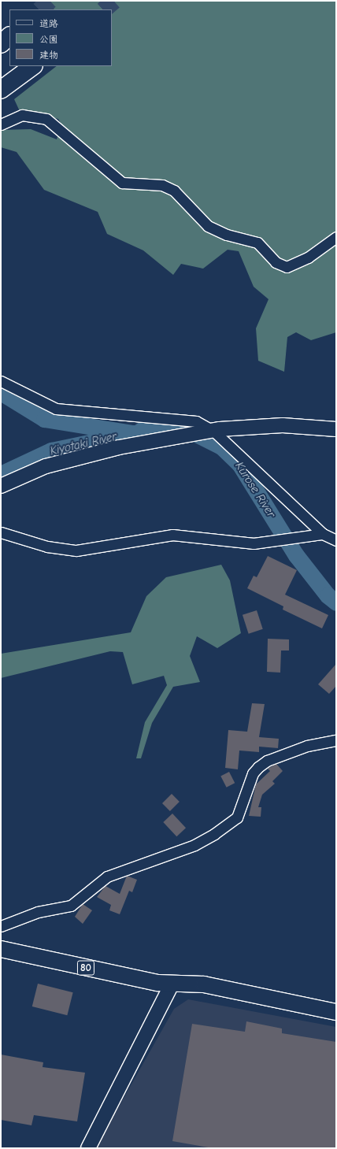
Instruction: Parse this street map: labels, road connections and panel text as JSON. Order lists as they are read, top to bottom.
{
  "streets": {
    "main road": ["80"]
  },
  "water": ["Kiyotaki River", "Kurose River"],
  "legend": ["道路", "公園", "建物"]
}
